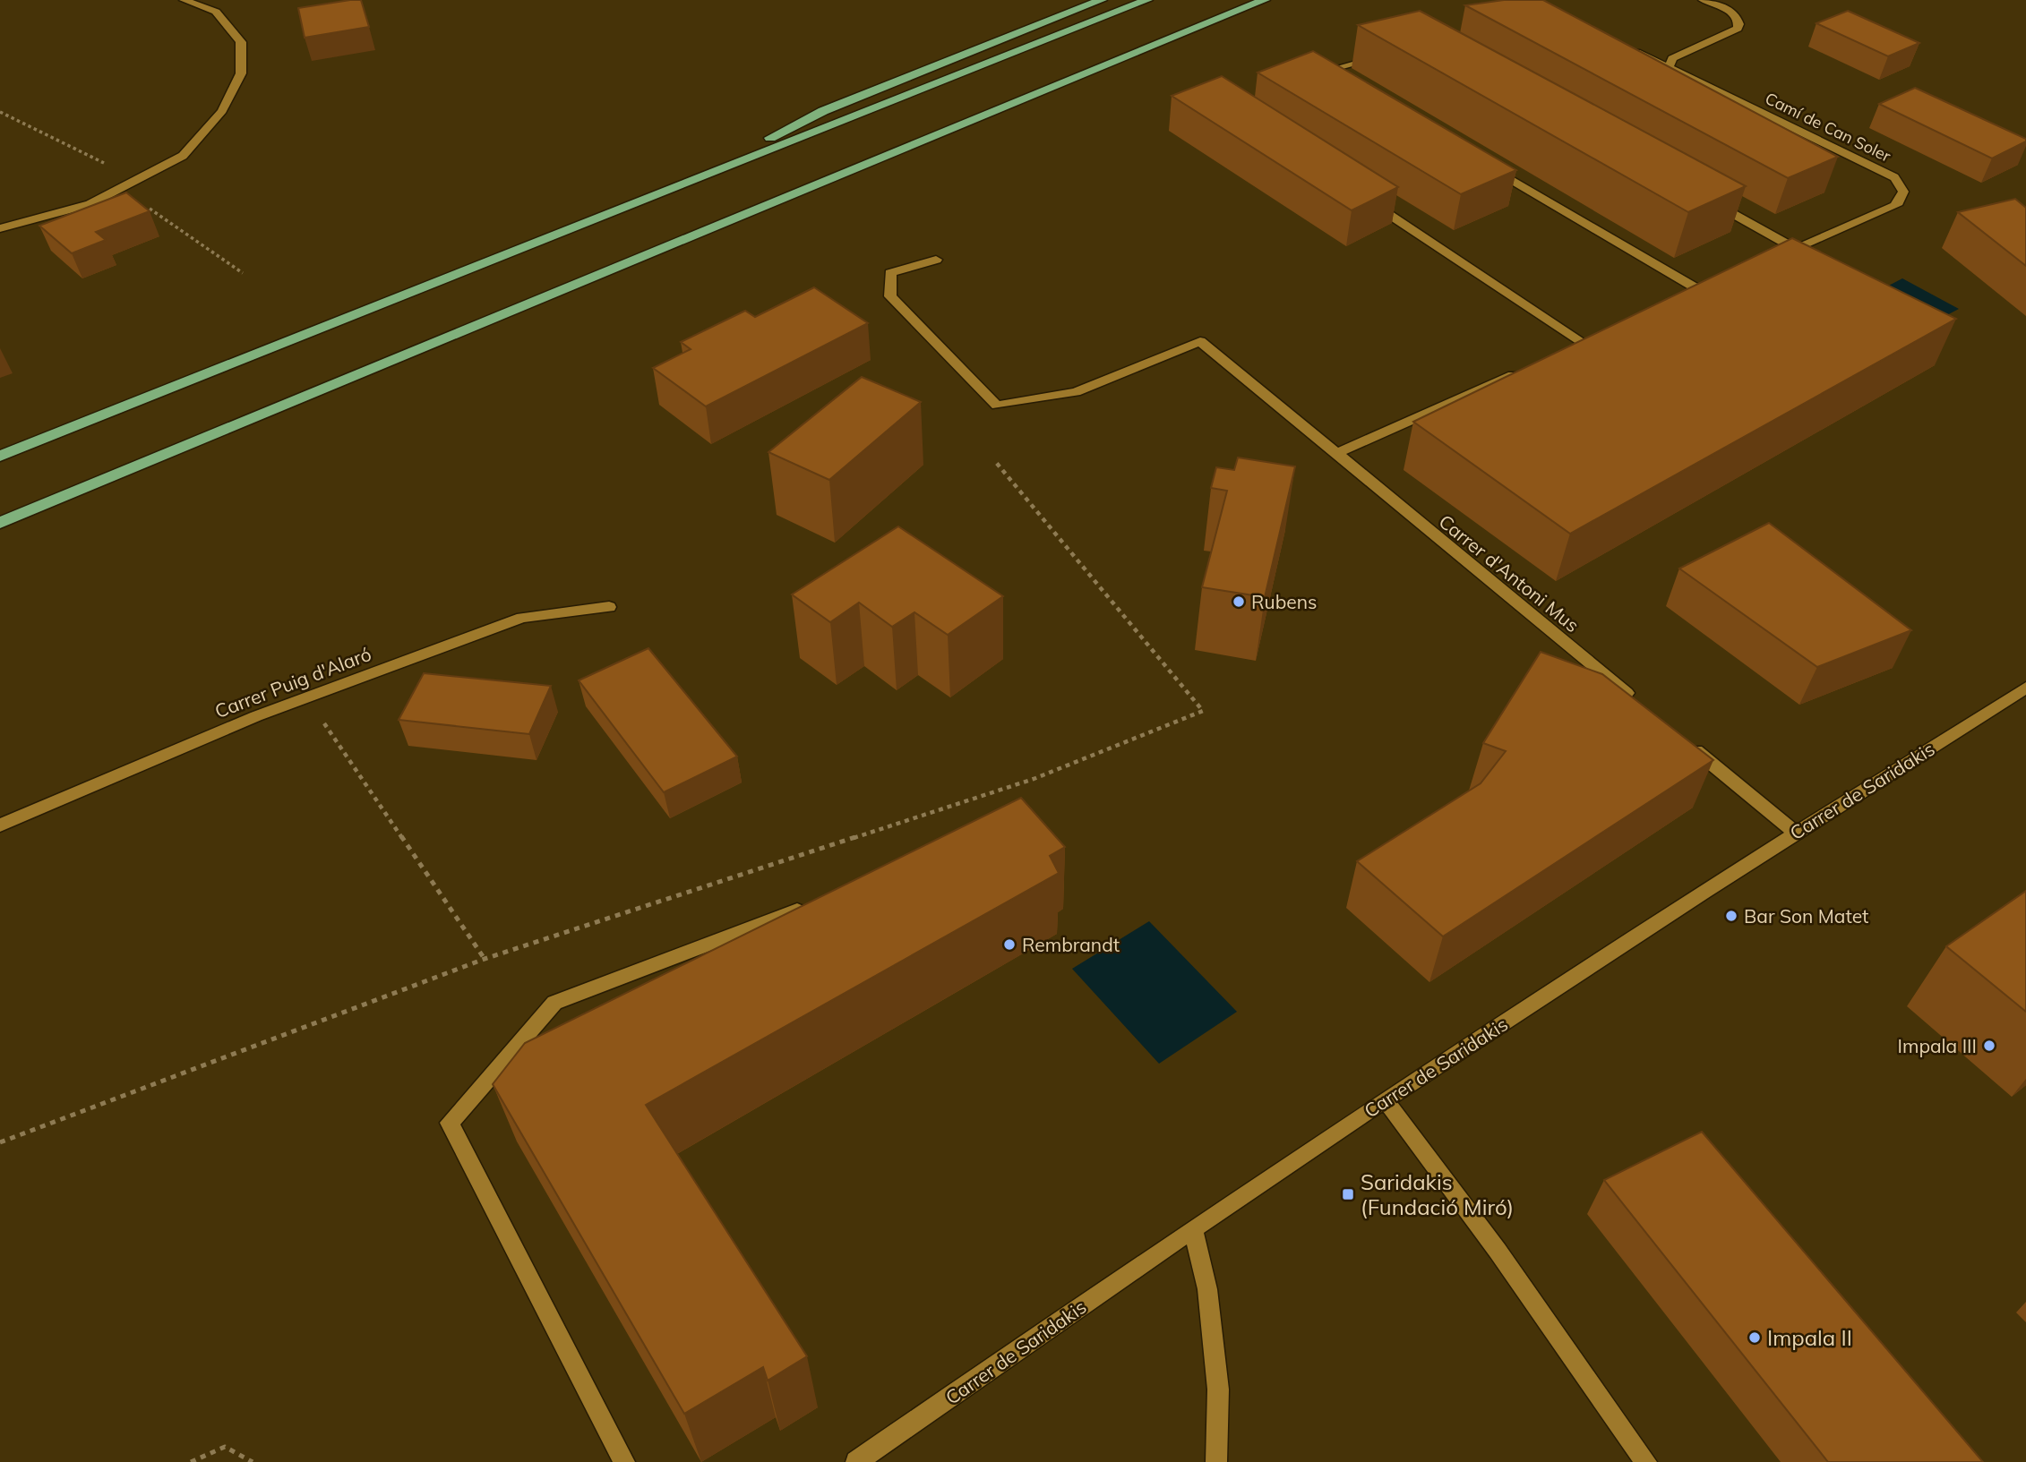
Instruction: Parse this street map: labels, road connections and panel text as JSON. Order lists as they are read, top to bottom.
{
  "streets": {
    "street": [
      "Camí de Can Soler",
      "Carrer d'Antoni Mus",
      "Carrer Puig d'Alaró",
      "Carrer de Saridakis"
    ]
  },
  "places": {
    "other": [
      "Rubens",
      "Bar Son Matet",
      "Rembrandt",
      "Impala III",
      "Impala II"
    ],
    "transit": ["Saridakis (Fundació Miró)"]
  }
}
